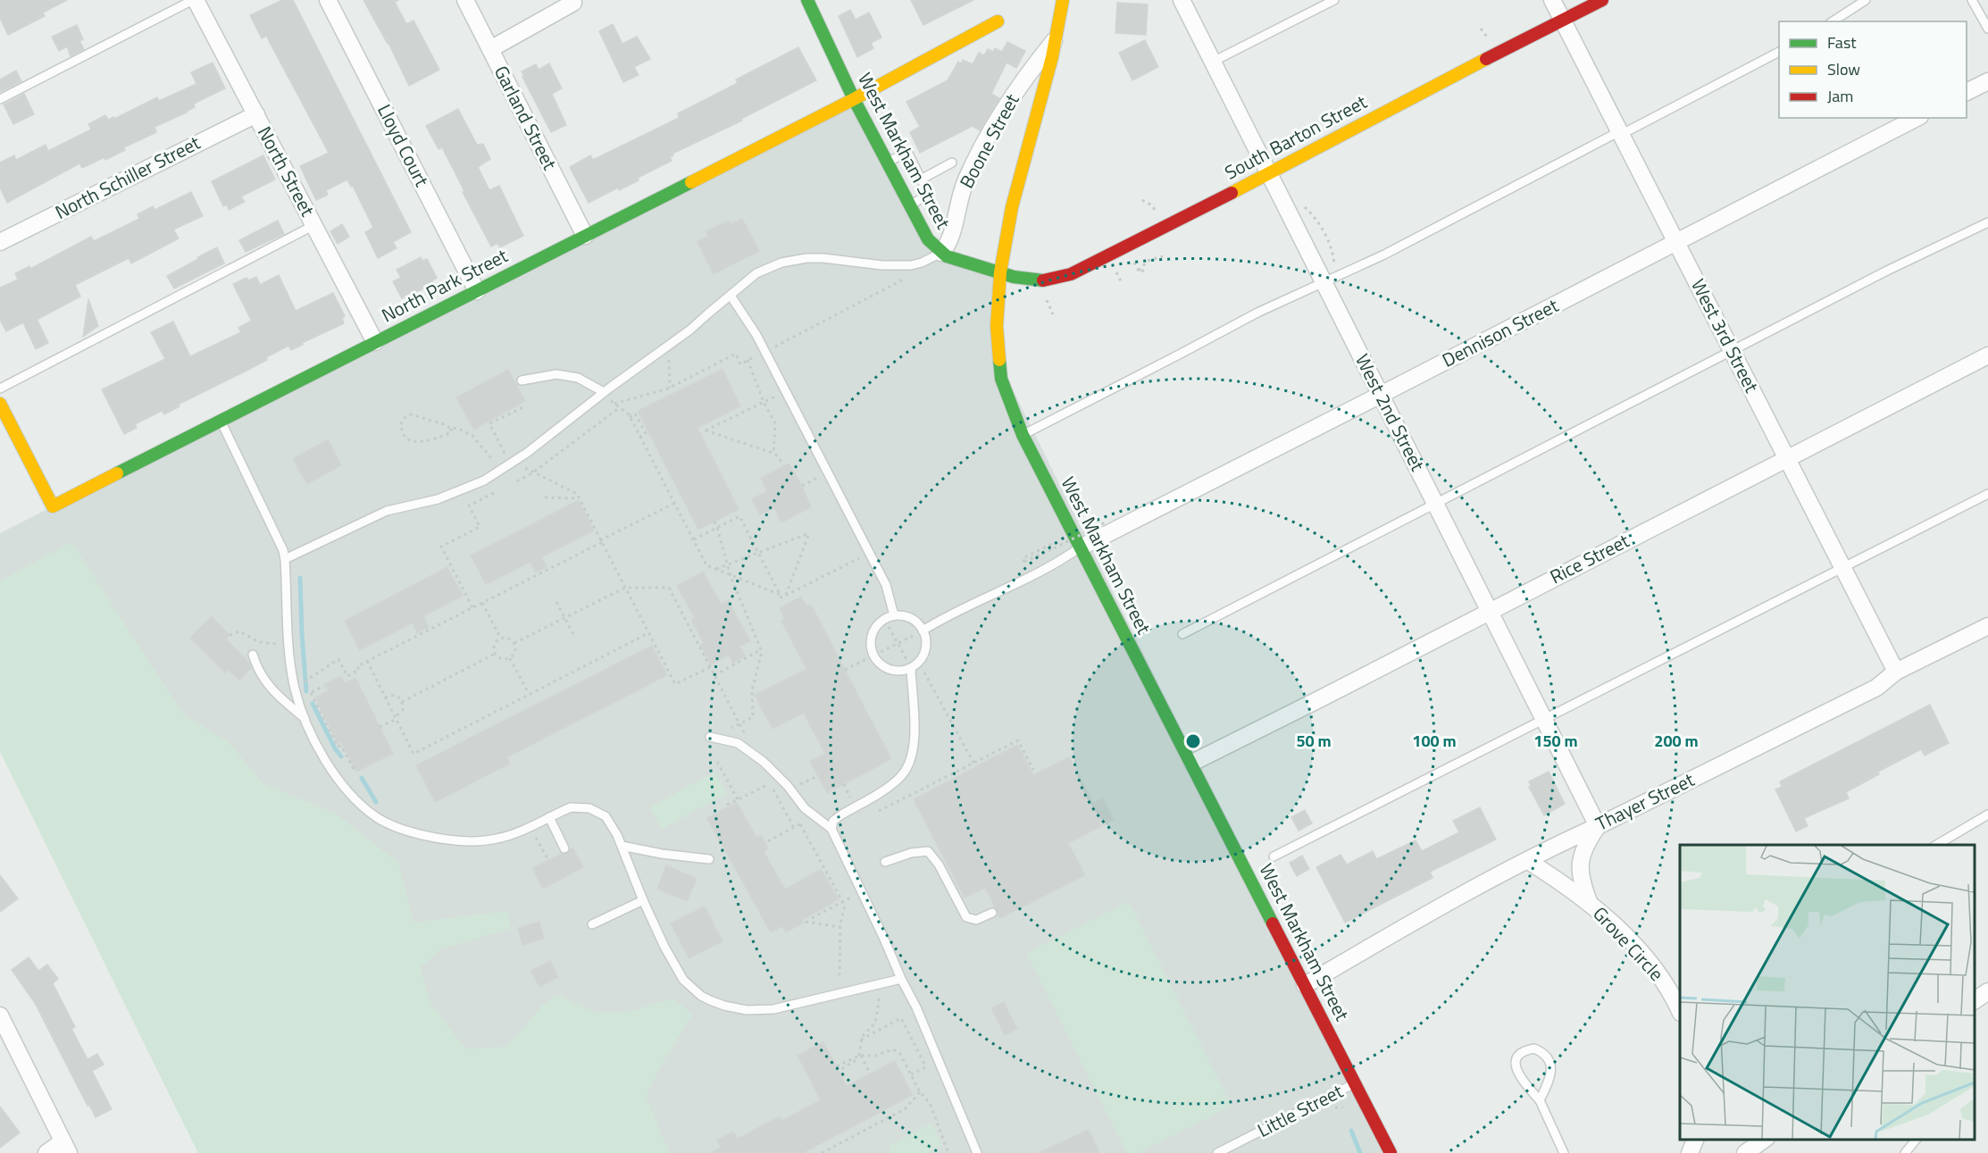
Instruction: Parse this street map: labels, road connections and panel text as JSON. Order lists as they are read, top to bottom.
{
  "streets": {
    "street": [
      "Garland Street",
      "South Barton Street",
      "Boone Street",
      "Lloyd Court",
      "West Markham Street",
      "North Street",
      "North Schiller Street",
      "North Park Street",
      "Dennison Street",
      "West 3rd Street",
      "West 2nd Street",
      "Rice Street",
      "Thayer Street",
      "Grove Circle"
    ],
    "lane": ["Little Street"]
  },
  "crossings": [
    ["Garland Street", "North Park Street"],
    ["South Barton Street", "Boone Street"],
    ["South Barton Street", "West Markham Street"],
    ["South Barton Street", "West 3rd Street"],
    ["South Barton Street", "West 2nd Street"],
    ["Boone Street", "West Markham Street"],
    ["Lloyd Court", "North Park Street"],
    ["West Markham Street", "North Park Street"],
    ["West Markham Street", "Dennison Street"],
    ["West Markham Street", "Rice Street"],
    ["West Markham Street", "Thayer Street"],
    ["West Markham Street", "Little Street"],
    ["North Street", "North Schiller Street"],
    ["North Street", "North Park Street"],
    ["Dennison Street", "West 3rd Street"],
    ["Dennison Street", "West 2nd Street"],
    ["West 3rd Street", "Rice Street"],
    ["West 3rd Street", "Thayer Street"],
    ["West 2nd Street", "Rice Street"],
    ["West 2nd Street", "Thayer Street"],
    ["West 2nd Street", "Grove Circle"],
    ["Thayer Street", "Grove Circle"]
  ],
  "legend": ["Fast", "Slow", "Jam"],
  "rings": [
    "50 m",
    "100 m",
    "150 m",
    "200 m"
  ]
}
